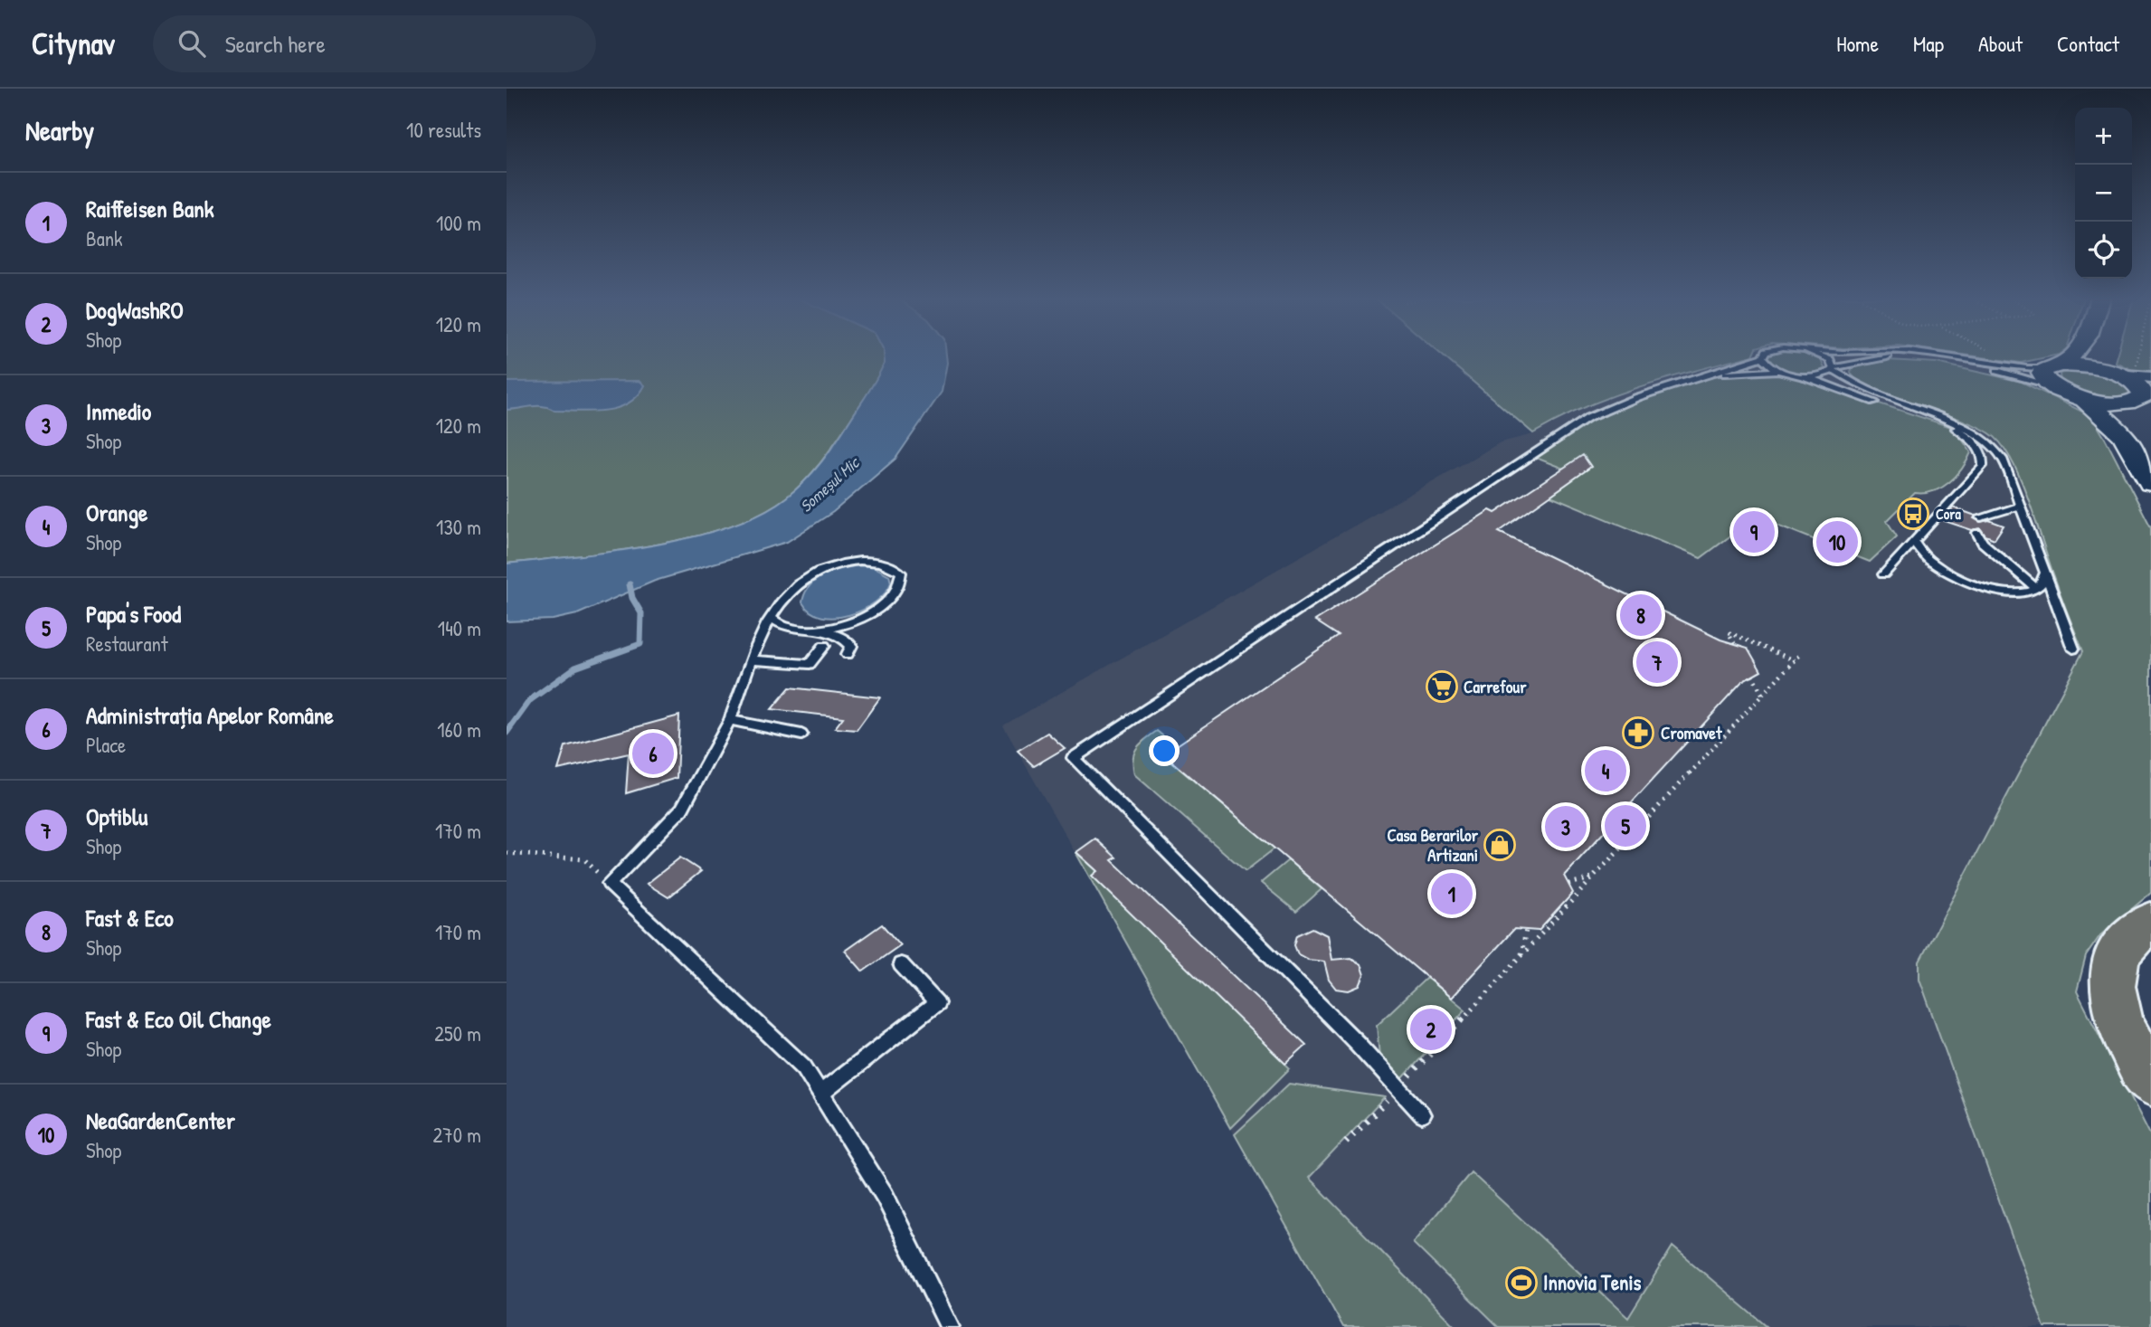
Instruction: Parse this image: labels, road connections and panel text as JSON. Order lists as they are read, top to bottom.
{
  "water": ["Someșul Mic"],
  "places": {
    "bus stop": ["Cora"],
    "supermarket": ["Carrefour"],
    "pharmacy": ["Cromavet"],
    "shop": ["Casa Berarilor Artizani"],
    "sports": ["Innovia Tenis"]
  },
  "page": {
    "header": "Citynav",
    "search": "Search here",
    "nav": [
      "Home",
      "Map",
      "About",
      "Contact"
    ],
    "heading": ["Nearby", "10 results"],
    "map_buttons": ["+", "−"],
    "list": [
      {
        "mark": "1",
        "name": "Raiffeisen Bank",
        "note": "Bank",
        "value": "100 m"
      },
      {
        "mark": "2",
        "name": "DogWashRO",
        "note": "Shop",
        "value": "120 m"
      },
      {
        "mark": "3",
        "name": "Inmedio",
        "note": "Shop",
        "value": "120 m"
      },
      {
        "mark": "4",
        "name": "Orange",
        "note": "Shop",
        "value": "130 m"
      },
      {
        "mark": "5",
        "name": "Papa's Food",
        "note": "Restaurant",
        "value": "140 m"
      },
      {
        "mark": "6",
        "name": "Administrația Apelor Române",
        "note": "Place",
        "value": "160 m"
      },
      {
        "mark": "7",
        "name": "Optiblu",
        "note": "Shop",
        "value": "170 m"
      },
      {
        "mark": "8",
        "name": "Fast & Eco",
        "note": "Shop",
        "value": "170 m"
      },
      {
        "mark": "9",
        "name": "Fast & Eco Oil Change",
        "note": "Shop",
        "value": "250 m"
      },
      {
        "mark": "10",
        "name": "NeaGardenCenter",
        "note": "Shop",
        "value": "270 m"
      }
    ],
    "pins": [
      "9",
      "10",
      "8",
      "7",
      "6",
      "4",
      "5",
      "3",
      "1",
      "2"
    ]
  }
}
